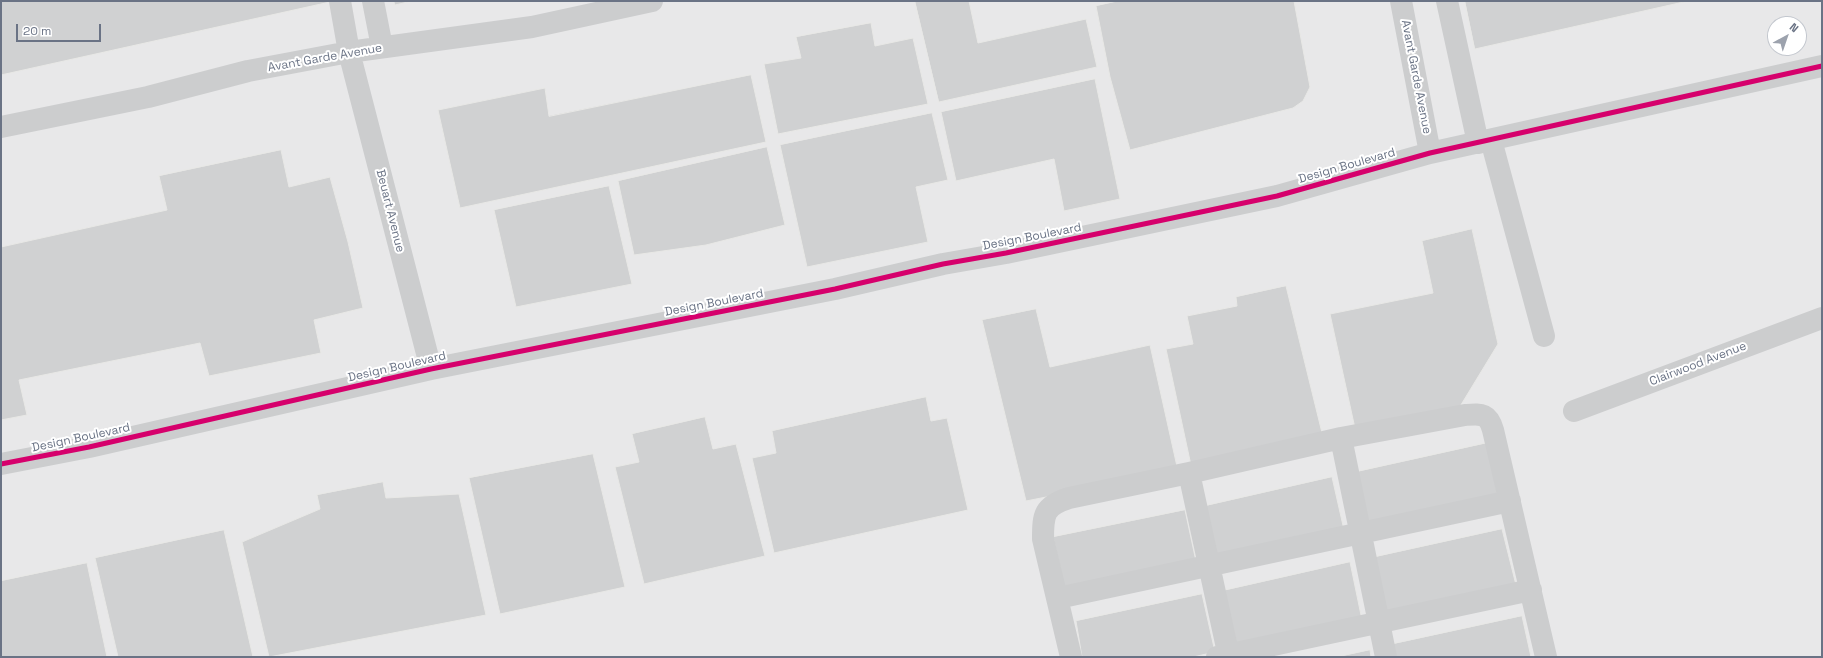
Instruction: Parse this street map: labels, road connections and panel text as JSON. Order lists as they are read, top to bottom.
{
  "streets": {
    "street": [
      "Avant Garde Avenue",
      "Design Boulevard",
      "Beuart Avenue",
      "Clairwood Avenue"
    ]
  },
  "crossings": [
    ["Avant Garde Avenue", "Design Boulevard"],
    ["Avant Garde Avenue", "Beuart Avenue"],
    ["Design Boulevard", "Beuart Avenue"]
  ],
  "scale_bar": "20 m",
  "north": "top right"
}
